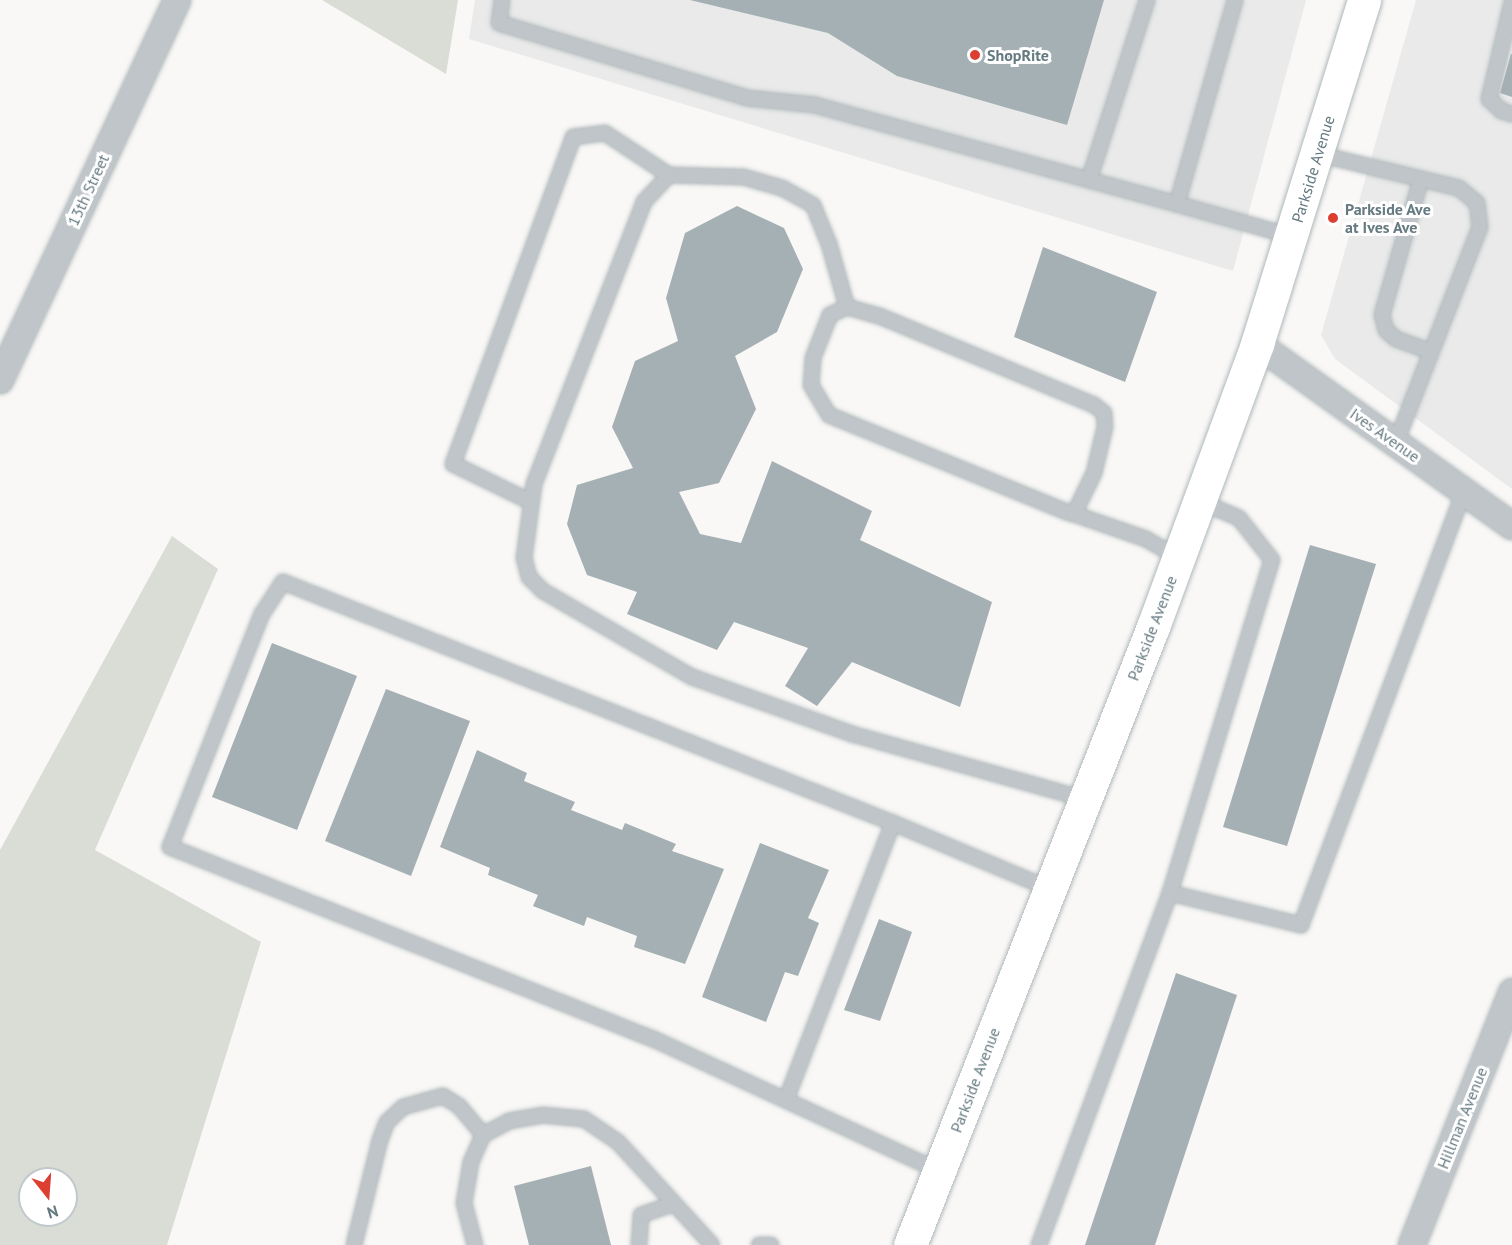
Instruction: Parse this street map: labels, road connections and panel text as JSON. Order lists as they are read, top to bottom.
{
  "streets": {
    "main road": ["Parkside Avenue"],
    "street": ["13th Street", "Ives Avenue", "Hillman Avenue"]
  },
  "crossings": [
    ["Parkside Avenue", "Ives Avenue"]
  ],
  "places": ["ShopRite", "Parkside Ave at Ives Ave"],
  "north": "bottom"
}
